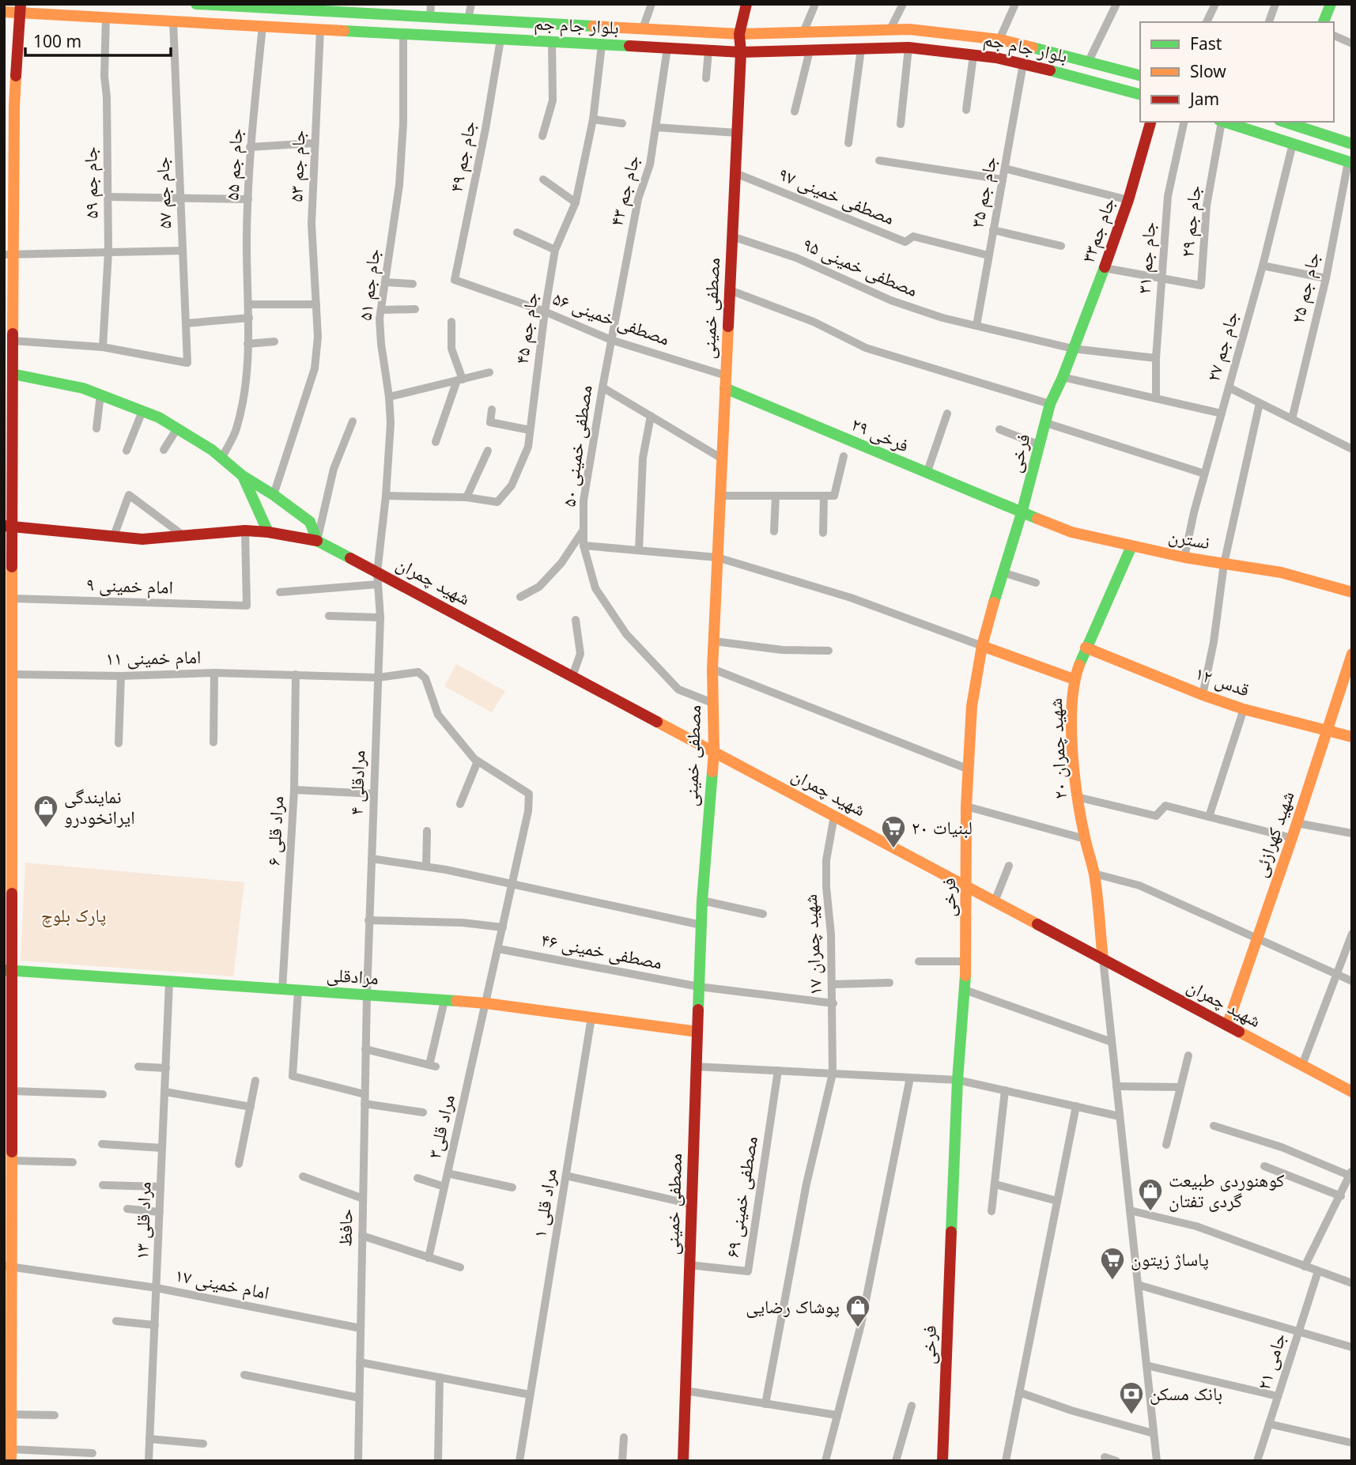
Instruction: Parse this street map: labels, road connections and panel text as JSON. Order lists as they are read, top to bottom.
{
  "streets": {
    "street": [
      "بلوار جام جم",
      "جام جم ۴۹",
      "جام جم ۵۵",
      "جام جم ۵۳",
      "جام جم ۵۹",
      "جام جم ۴۳",
      "جام جم ۳۵",
      "جام جم ۵۷",
      "مصطفی خمینی ۹۷",
      "جام جم ۲۹",
      "جام جم۳۳",
      "جام جم ۳۱",
      "مصطفی خمینی ۹۵",
      "جام جم ۵۱",
      "جام جم ۲۵",
      "مصطفی خمینی",
      "مصطفی خمینی ۵۶",
      "جام جم ۴۵",
      "جام جم ۲۷",
      "فرخی ۲۹",
      "مصطفی خمینی ۵۰",
      "فرخی",
      "نسترن",
      "شهید چمران",
      "امام خمینی ۹",
      "امام خمینی ۱۱",
      "قدس ۱۲",
      "شهید چمران ۲۰",
      "مرادقلی ۴",
      "مراد قلی ۶",
      "شهید کهرازئی",
      "شهید چمران ۱۷",
      "مصطفی خمینی ۴۶",
      "مرادقلی",
      "مراد قلی۳",
      "مصطفی خمینی ۶۹",
      "مراد قلی ۱",
      "مراد قلی ۱۳",
      "حافظ",
      "امام خمینی ۱۷",
      "جامی ۲۱"
    ]
  },
  "crossings": [
    ["بلوار جام جم", "جام جم ۴۹"],
    ["بلوار جام جم", "جام جم ۵۵"],
    ["بلوار جام جم", "جام جم ۵۳"],
    ["بلوار جام جم", "جام جم ۵۹"],
    ["بلوار جام جم", "جام جم ۴۳"],
    ["بلوار جام جم", "جام جم ۳۵"],
    ["بلوار جام جم", "جام جم ۵۷"],
    ["بلوار جام جم", "جام جم ۵۱"],
    ["بلوار جام جم", "مصطفی خمینی"],
    ["بلوار جام جم", "جام جم ۴۵"],
    ["جام جم ۴۹", "مصطفی خمینی ۵۶"],
    ["جام جم ۵۹", "جام جم ۵۷"],
    ["جام جم ۴۳", "مصطفی خمینی ۵۶"],
    ["جام جم ۴۳", "مصطفی خمینی ۵۰"],
    ["جام جم ۳۵", "مصطفی خمینی ۹۷"],
    ["جام جم ۳۵", "مصطفی خمینی ۹۵"],
    ["مصطفی خمینی ۹۷", "مصطفی خمینی"],
    ["جام جم ۲۹", "جام جم ۳۱"],
    ["جام جم۳۳", "مصطفی خمینی ۹۵"],
    ["جام جم۳۳", "فرخی"],
    ["جام جم ۳۱", "مصطفی خمینی ۹۵"],
    ["مصطفی خمینی ۹۵", "مصطفی خمینی"],
    ["مصطفی خمینی ۹۵", "فرخی"],
    ["جام جم ۵۱", "جام جم ۴۵"],
    ["جام جم ۵۱", "شهید چمران"],
    ["جام جم ۵۱", "مرادقلی ۴"],
    ["مصطفی خمینی", "مصطفی خمینی ۵۶"],
    ["مصطفی خمینی", "فرخی ۲۹"],
    ["مصطفی خمینی", "مصطفی خمینی ۵۰"],
    ["مصطفی خمینی", "شهید چمران"],
    ["مصطفی خمینی", "مصطفی خمینی ۴۶"],
    ["مصطفی خمینی", "مرادقلی"],
    ["مصطفی خمینی", "مصطفی خمینی ۶۹"],
    ["مصطفی خمینی ۵۶", "جام جم ۴۵"],
    ["مصطفی خمینی ۵۶", "مصطفی خمینی ۵۰"],
    ["جام جم ۲۷", "نسترن"],
    ["فرخی ۲۹", "فرخی"],
    ["فرخی ۲۹", "نسترن"],
    ["فرخی", "نسترن"],
    ["فرخی", "شهید چمران"],
    ["نسترن", "شهید چمران ۲۰"],
    ["شهید چمران", "امام خمینی ۹"],
    ["شهید چمران", "شهید چمران ۲۰"],
    ["شهید چمران", "مرادقلی ۴"],
    ["شهید چمران", "شهید کهرازئی"],
    ["شهید چمران", "شهید چمران ۱۷"],
    ["امام خمینی ۱۱", "مرادقلی ۴"],
    ["امام خمینی ۱۱", "مراد قلی ۶"],
    ["امام خمینی ۱۱", "مراد قلی۳"],
    ["قدس ۱۲", "شهید چمران ۲۰"],
    ["قدس ۱۲", "شهید کهرازئی"],
    ["مرادقلی ۴", "مرادقلی"],
    ["مرادقلی ۴", "حافظ"],
    ["مراد قلی ۶", "مرادقلی"],
    ["شهید چمران ۱۷", "مصطفی خمینی ۴۶"],
    ["مصطفی خمینی ۴۶", "مراد قلی۳"],
    ["مرادقلی", "مراد قلی۳"],
    ["مرادقلی", "مراد قلی ۱"],
    ["مرادقلی", "مراد قلی ۱۳"],
    ["مرادقلی", "حافظ"],
    ["مراد قلی ۱۳", "امام خمینی ۱۷"],
    ["حافظ", "امام خمینی ۱۷"]
  ],
  "parks": ["پارک بلوچ"],
  "places": {
    "shop": ["نمایندگی ایرانخودرو", "کوهنوردی طبیعت گردی تفتان", "پوشاک رضایی"],
    "supermarket": ["لبنیات ۲۰", "پاساژ زیتون"],
    "bank": ["بانک مسکن"]
  },
  "legend": ["Fast", "Slow", "Jam"],
  "scale_bar": "100 m"
}
